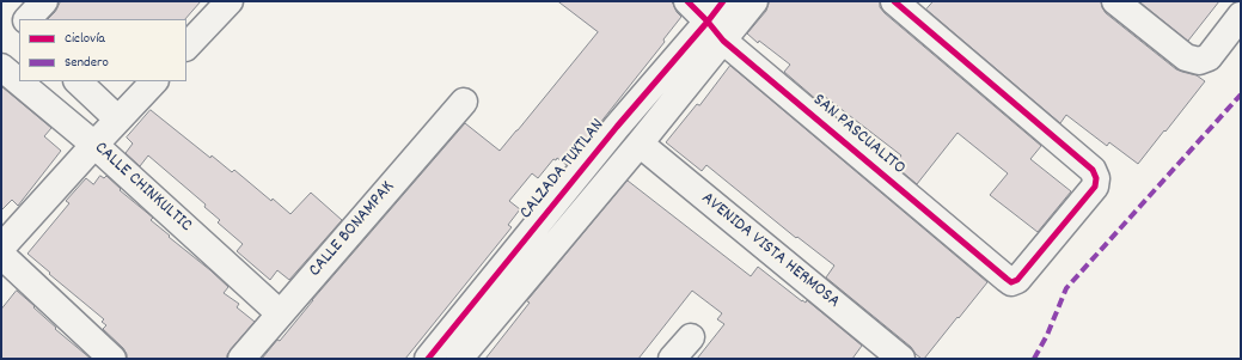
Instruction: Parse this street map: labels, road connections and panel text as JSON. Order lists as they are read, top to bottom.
{
  "streets": {
    "street": [
      "SAN PASCUALITO",
      "CALZADA TUXTLAN",
      "CALLE CHINKULTIC",
      "CALLE BONAMPAK",
      "AVENIDA VISTA HERMOSA"
    ]
  },
  "crossings": [
    ["SAN PASCUALITO", "CALZADA TUXTLAN"],
    ["CALZADA TUXTLAN", "AVENIDA VISTA HERMOSA"],
    ["CALLE CHINKULTIC", "CALLE BONAMPAK"]
  ],
  "legend": ["Ciclovía", "Sendero"]
}
